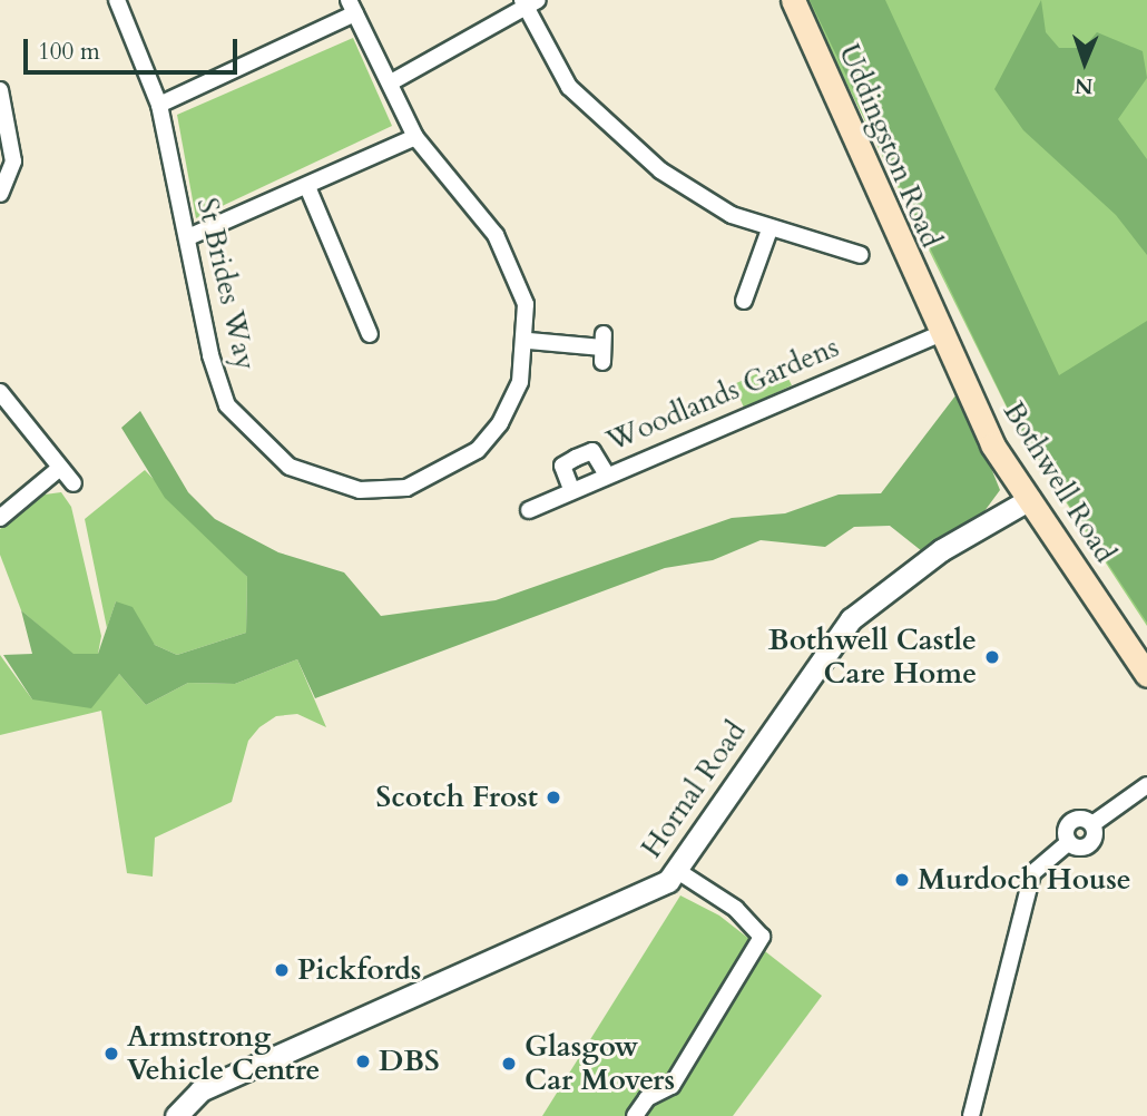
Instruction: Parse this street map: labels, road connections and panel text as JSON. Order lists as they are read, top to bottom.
{
  "streets": {
    "main road": ["Uddingston Road", "Bothwell Road"],
    "street": ["St Brides Way", "Woodlands Gardens", "Hornal Road"]
  },
  "crossings": [
    ["Uddingston Road", "Bothwell Road"],
    ["Woodlands Gardens", "Bothwell Road"],
    ["Bothwell Road", "Hornal Road"]
  ],
  "places": [
    "Bothwell Castle Care Home",
    "Scotch Frost",
    "Murdoch House",
    "Pickfords",
    "Armstrong Vehicle Centre",
    "DBS",
    "Glasgow Car Movers"
  ],
  "scale_bar": "100 m",
  "north": "bottom"
}
